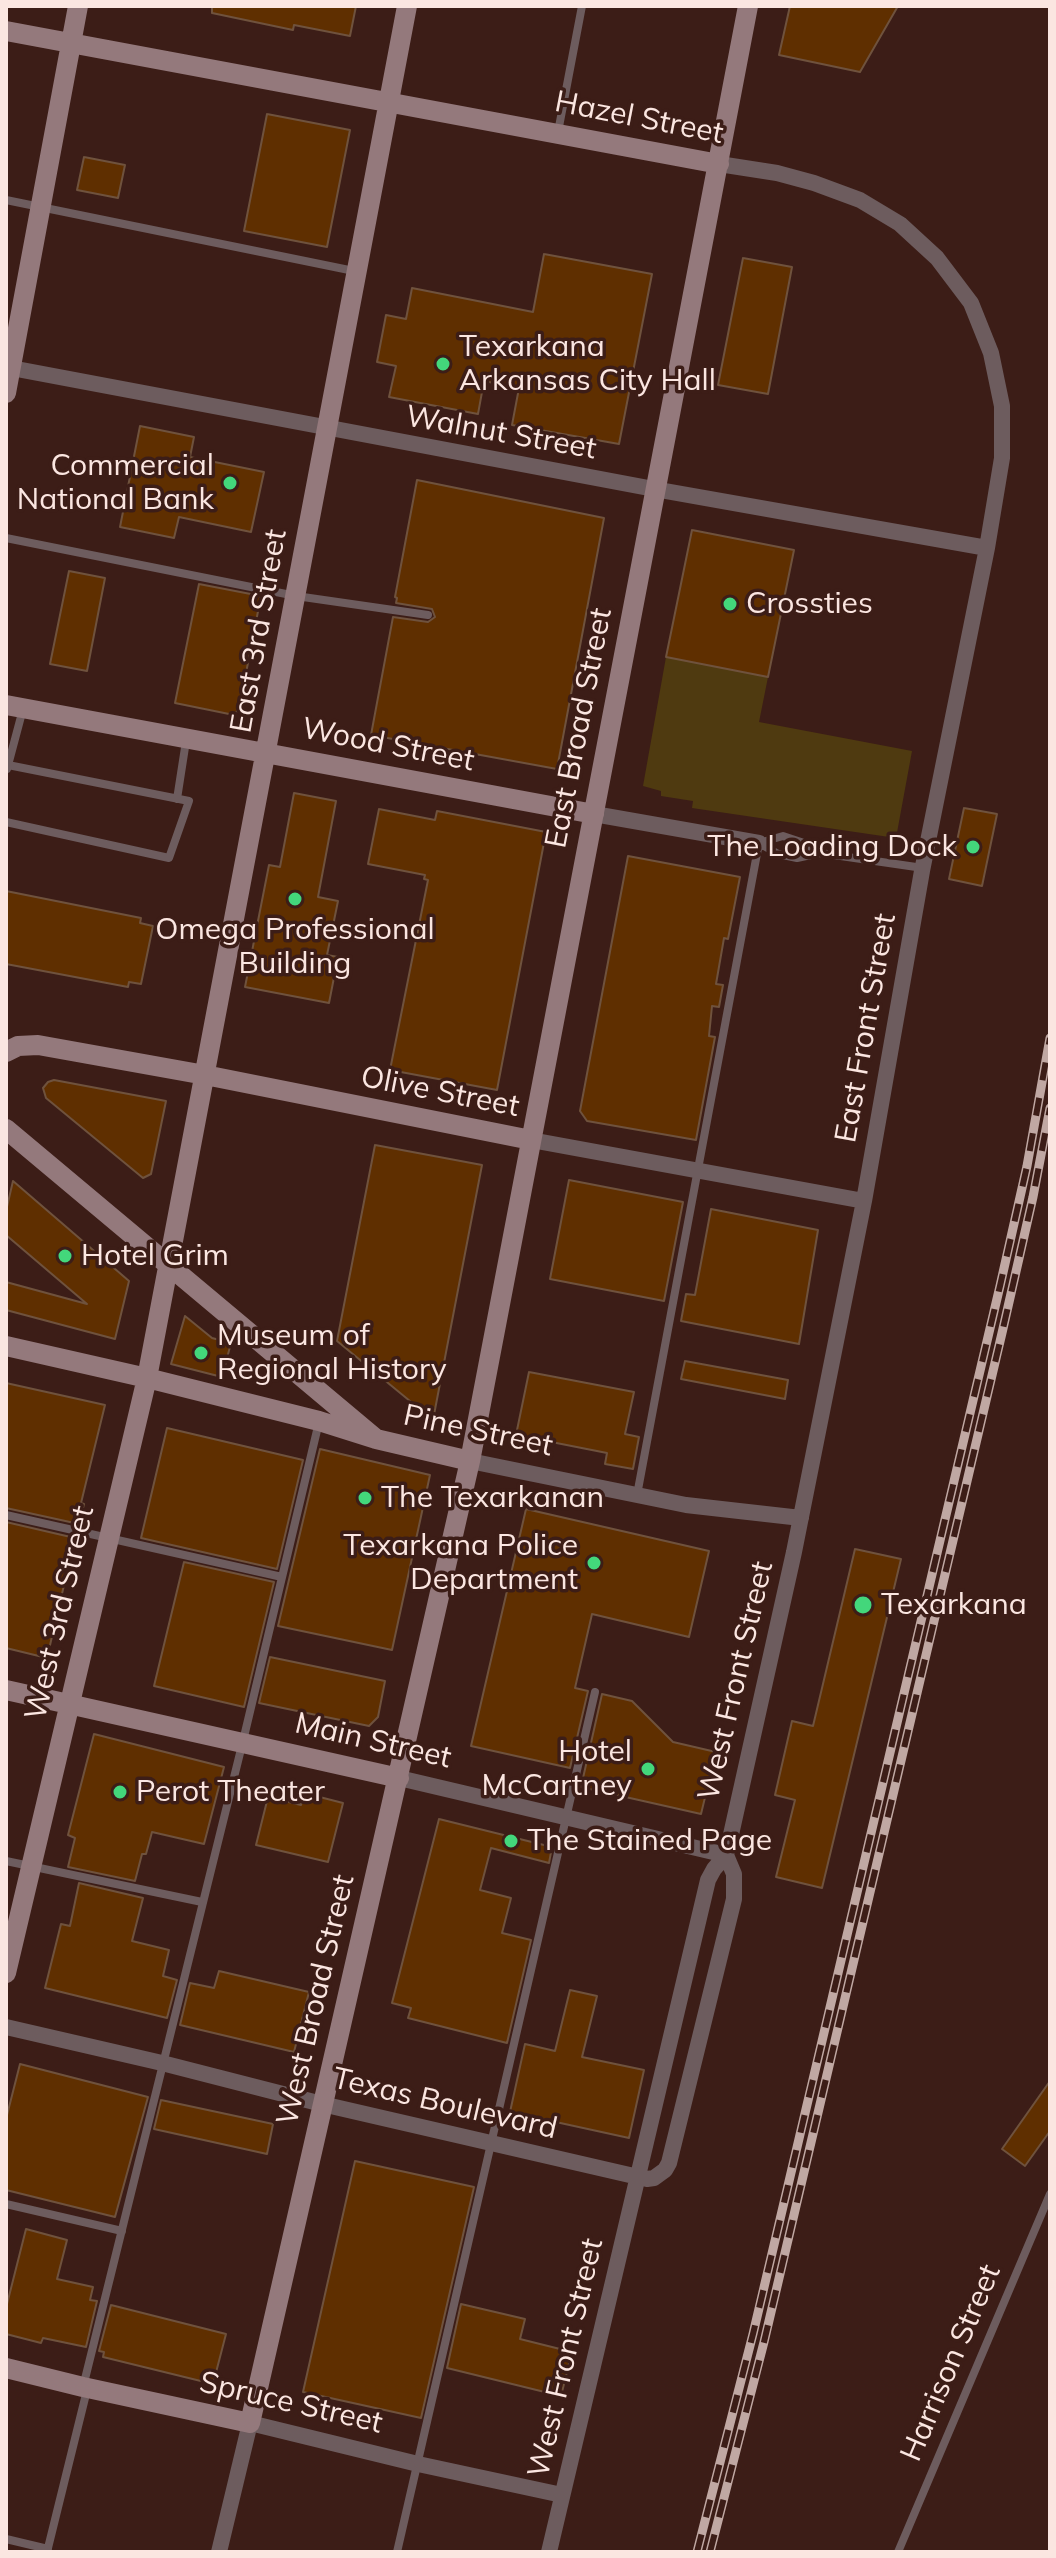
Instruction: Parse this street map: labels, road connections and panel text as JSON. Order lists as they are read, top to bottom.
{
  "streets": {
    "street": [
      "Hazel Street",
      "Walnut Street",
      "East 3rd Street",
      "East Broad Street",
      "Wood Street",
      "East Front Street",
      "Olive Street",
      "Pine Street",
      "West 3rd Street",
      "West Front Street",
      "Main Street",
      "West Broad Street",
      "Texas Boulevard",
      "Spruce Street"
    ],
    "lane": ["Harrison Street"]
  },
  "crossings": [
    ["Hazel Street", "Walnut Street"],
    ["Hazel Street", "East 3rd Street"],
    ["Hazel Street", "East Broad Street"],
    ["Hazel Street", "East Front Street"],
    ["Walnut Street", "East 3rd Street"],
    ["Walnut Street", "East Broad Street"],
    ["Walnut Street", "East Front Street"],
    ["East 3rd Street", "Wood Street"],
    ["East 3rd Street", "Olive Street"],
    ["East 3rd Street", "West 3rd Street"],
    ["East Broad Street", "Wood Street"],
    ["East Broad Street", "Olive Street"],
    ["East Broad Street", "Pine Street"],
    ["East Broad Street", "West Broad Street"],
    ["East Front Street", "Olive Street"],
    ["East Front Street", "Pine Street"],
    ["East Front Street", "West Front Street"],
    ["Pine Street", "West 3rd Street"],
    ["Pine Street", "West Front Street"],
    ["Pine Street", "West Broad Street"],
    ["West 3rd Street", "Main Street"],
    ["West Front Street", "Main Street"],
    ["West Front Street", "Texas Boulevard"],
    ["West Front Street", "Spruce Street"],
    ["Main Street", "West Broad Street"],
    ["West Broad Street", "Texas Boulevard"],
    ["West Broad Street", "Spruce Street"]
  ],
  "places": [
    "Texarkana Arkansas City Hall",
    "Commercial National Bank",
    "Crossties",
    "The Loading Dock",
    "Omega Professional Building",
    "Hotel Grim",
    "Museum of Regional History",
    "The Texarkanan",
    "Texarkana Police Department",
    "Texarkana",
    "Hotel McCartney",
    "Perot Theater",
    "The Stained Page"
  ]
}
